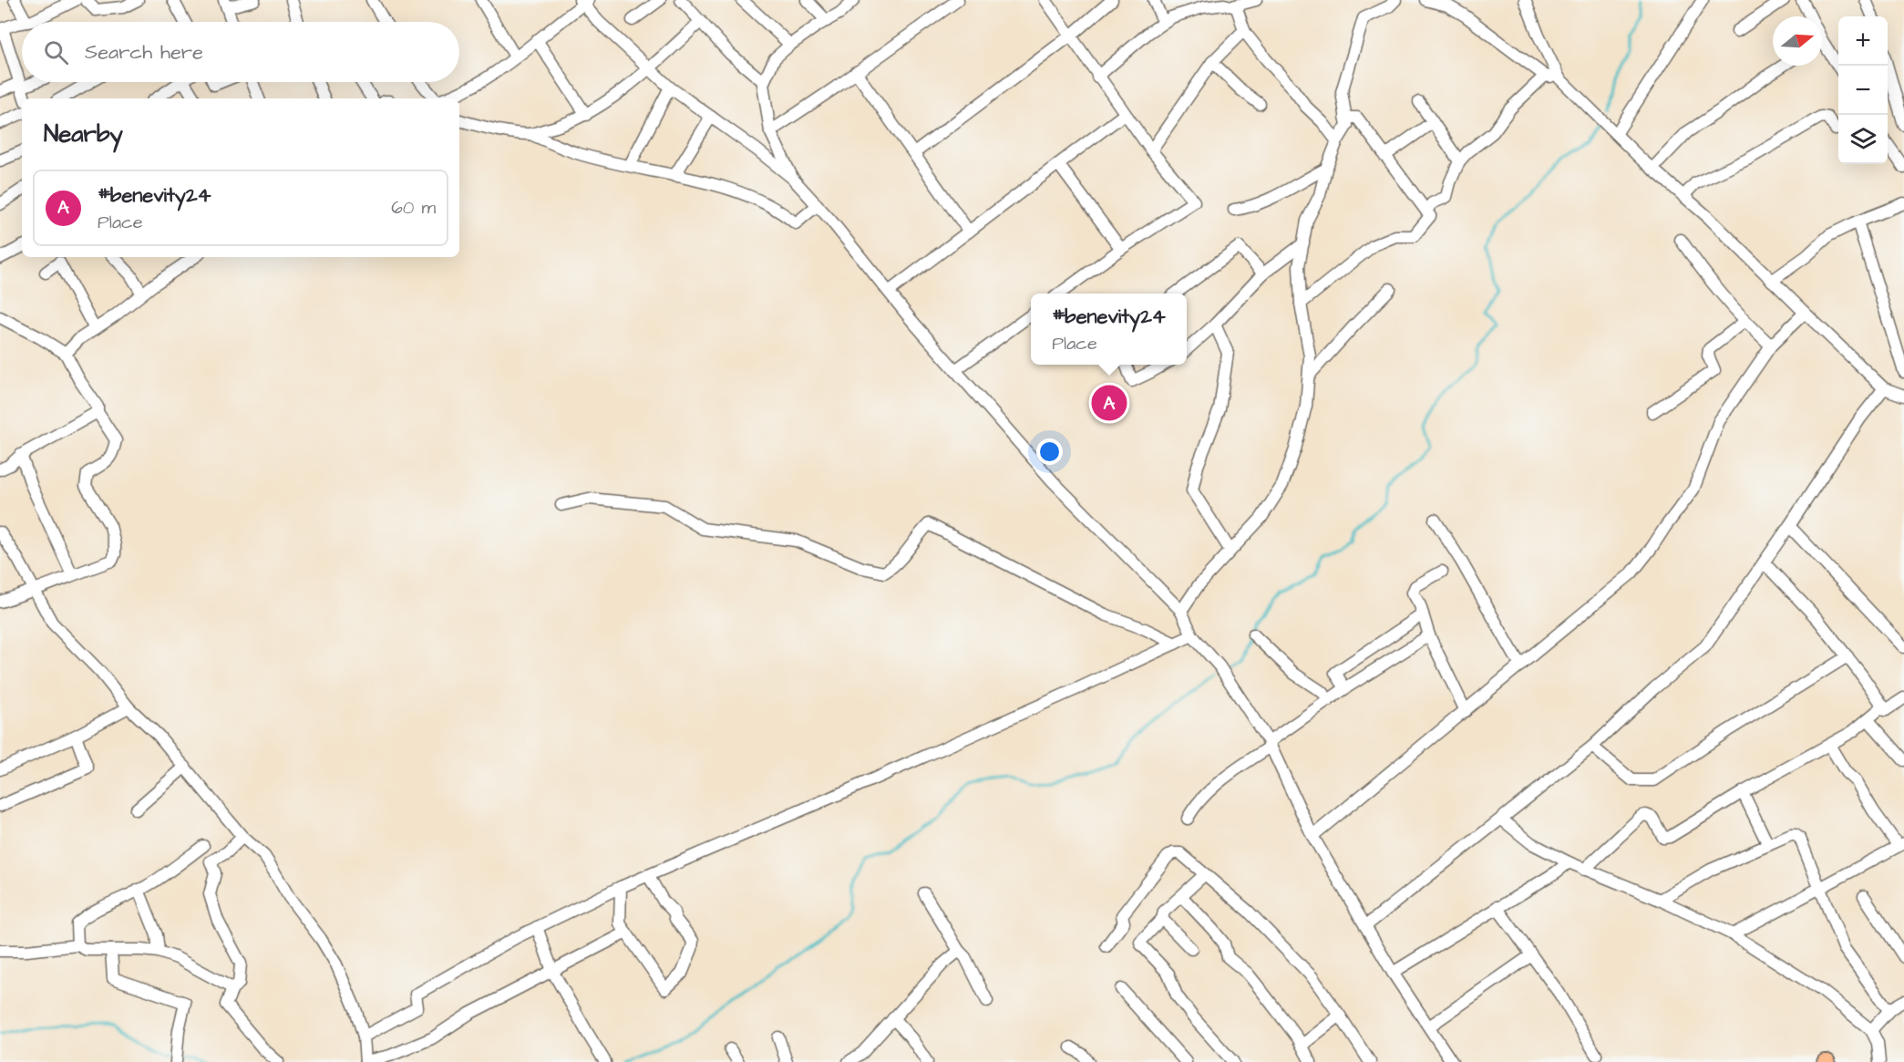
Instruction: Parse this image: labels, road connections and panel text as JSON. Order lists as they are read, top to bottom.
{
  "north": "right",
  "page": {
    "map_buttons": ["+", "−"],
    "search": "Search here",
    "heading": "Nearby",
    "list": [
      {
        "mark": "A",
        "name": "#benevity24",
        "note": "Place",
        "value": "60 m"
      }
    ],
    "popup": ["#benevity24", "Place"],
    "pins": "A"
  }
}
